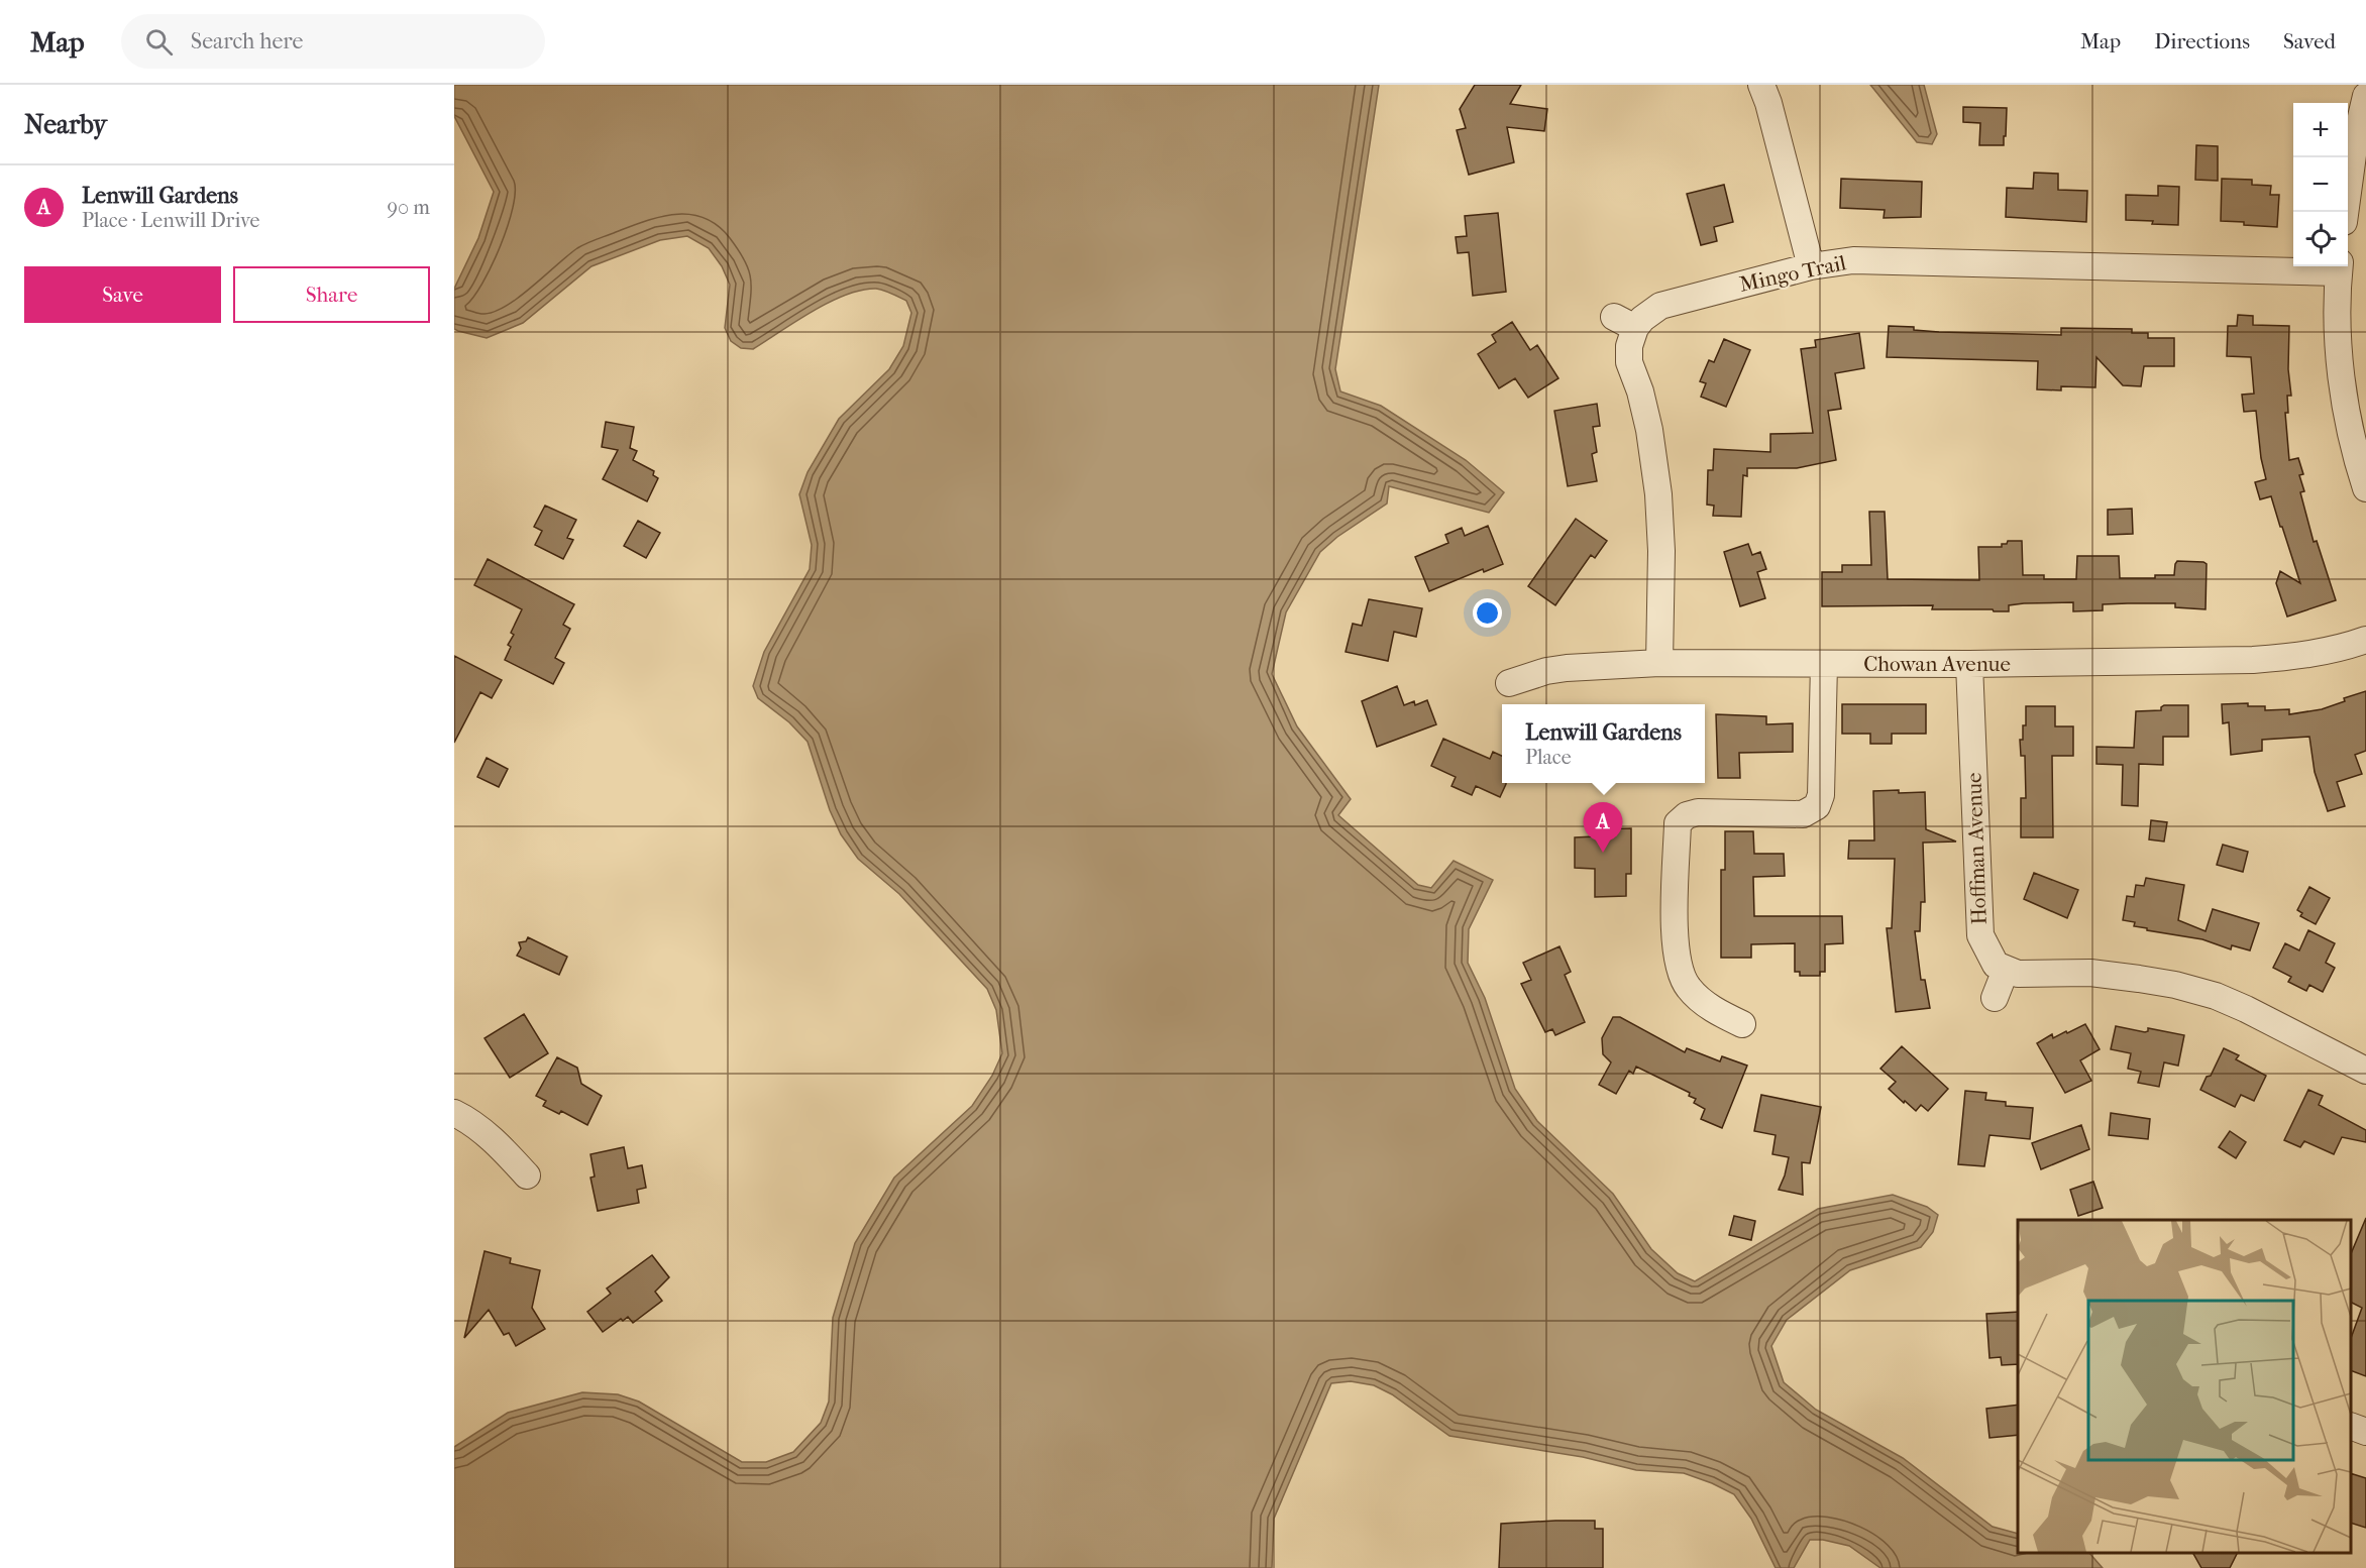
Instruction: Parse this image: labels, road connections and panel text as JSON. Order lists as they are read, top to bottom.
{
  "streets": {
    "street": ["Mingo Trail", "Chowan Avenue", "Hoffman Avenue"]
  },
  "crossings": [
    ["Mingo Trail", "Chowan Avenue"],
    ["Chowan Avenue", "Hoffman Avenue"]
  ],
  "page": {
    "header": "Map",
    "search": "Search here",
    "nav": ["Map", "Directions", "Saved"],
    "heading": "Nearby",
    "map_buttons": ["+", "−"],
    "list": [
      {
        "mark": "A",
        "name": "Lenwill Gardens",
        "note": "Place · Lenwill Drive",
        "value": "90 m"
      }
    ],
    "buttons": ["Save", "Share"],
    "popup": ["Lenwill Gardens", "Place"],
    "pins": "A"
  }
}
